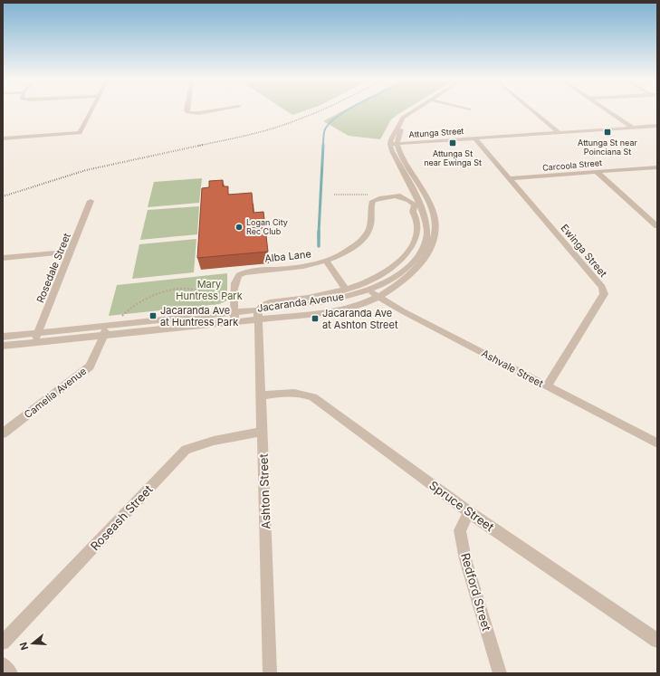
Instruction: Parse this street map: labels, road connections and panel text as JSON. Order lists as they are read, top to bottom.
{
  "streets": {
    "street": [
      "Attunga Street",
      "Carcoola Street",
      "Ewinga Street",
      "Alba Lane",
      "Rosedale Street",
      "Jacaranda Avenue",
      "Ashvale Street",
      "Camelia Avenue",
      "Ashton Street",
      "Spruce Street",
      "Roseash Street",
      "Redford Street"
    ]
  },
  "crossings": [
    ["Attunga Street", "Ewinga Street"],
    ["Attunga Street", "Jacaranda Avenue"],
    ["Carcoola Street", "Ewinga Street"],
    ["Ewinga Street", "Ashvale Street"],
    ["Alba Lane", "Jacaranda Avenue"],
    ["Rosedale Street", "Jacaranda Avenue"],
    ["Jacaranda Avenue", "Ashvale Street"],
    ["Jacaranda Avenue", "Camelia Avenue"],
    ["Jacaranda Avenue", "Ashton Street"],
    ["Ashton Street", "Spruce Street"],
    ["Ashton Street", "Roseash Street"],
    ["Spruce Street", "Redford Street"]
  ],
  "parks": ["Mary Huntress Park"],
  "places": {
    "transit": [
      "Attunga St near Poinciana St",
      "Attunga St near Ewinga St",
      "Jacaranda Ave at Huntress Park",
      "Jacaranda Ave at Ashton Street"
    ],
    "other": ["Logan City Rec Club"]
  },
  "north": "left"
}
